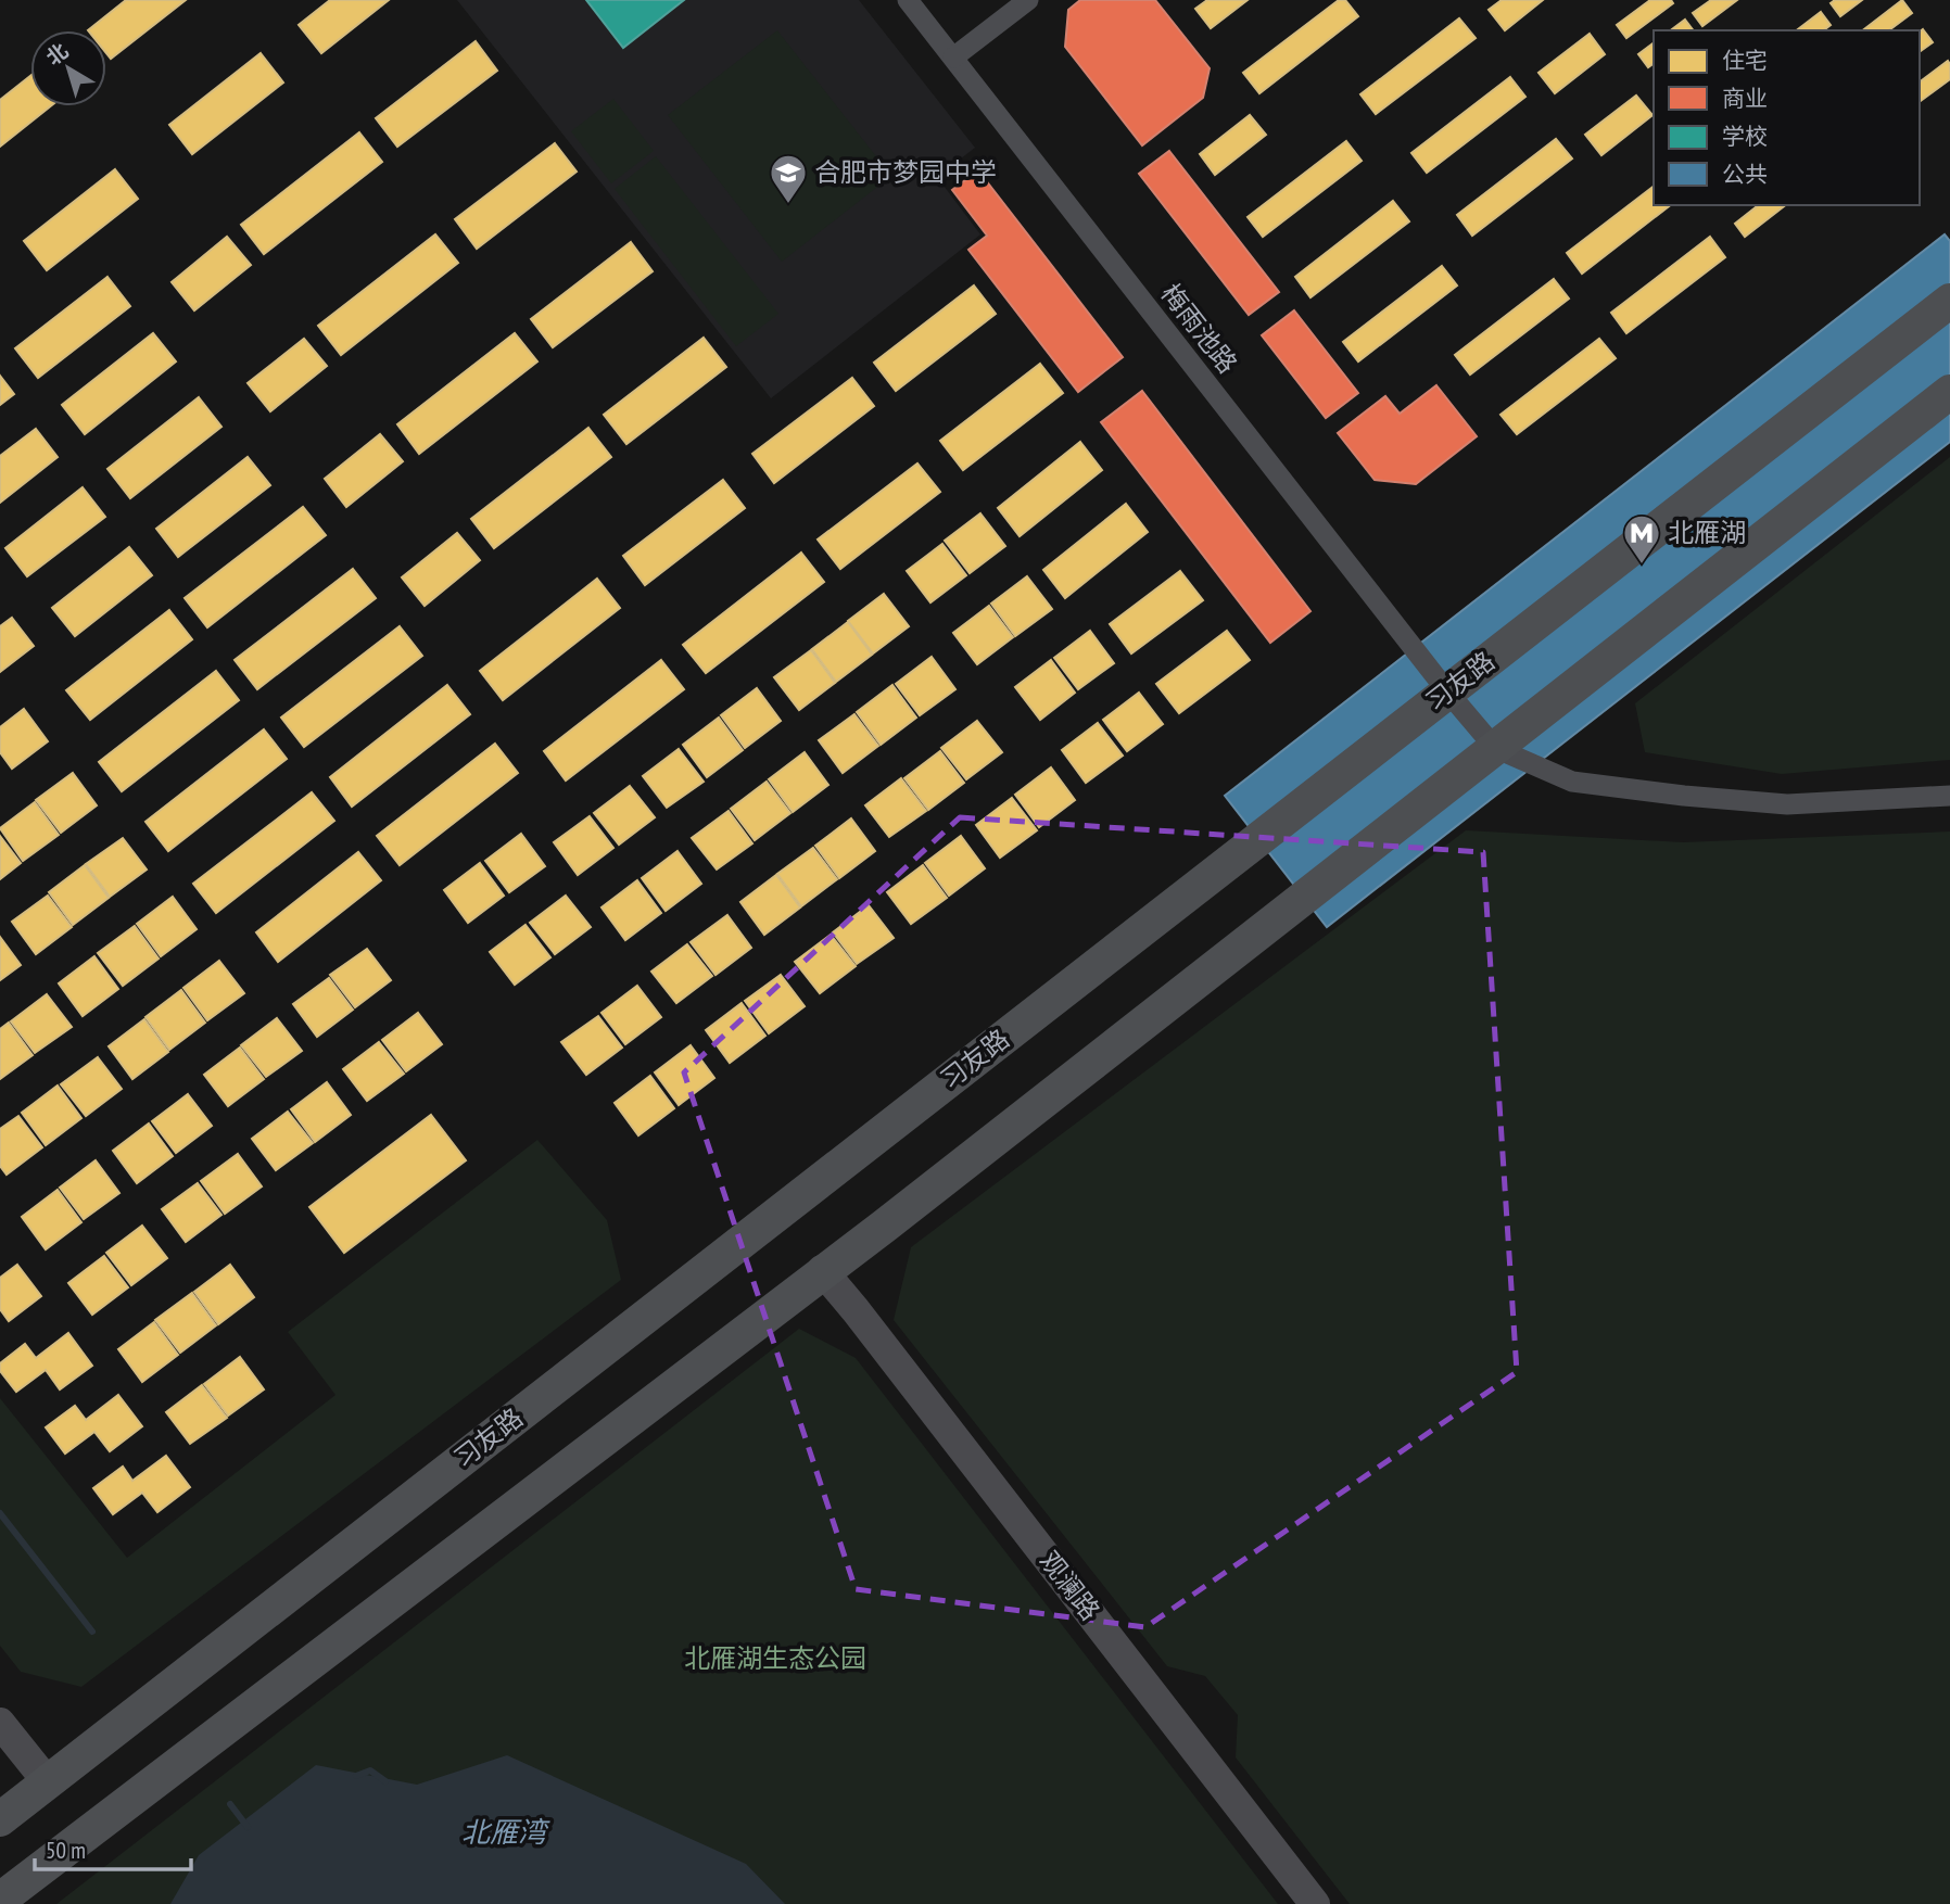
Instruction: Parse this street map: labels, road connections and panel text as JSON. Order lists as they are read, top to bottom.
{
  "streets": {
    "main road": ["习友路"],
    "street": ["梅雨池路", "观澜路"]
  },
  "crossings": [
    ["梅雨池路", "习友路"]
  ],
  "water": ["北雁湾"],
  "parks": ["北雁湖生态公园"],
  "places": {
    "school or university": ["合肥市梦园中学"],
    "metro station": ["北雁湖"]
  },
  "legend": [
    "住宅",
    "商业",
    "学校",
    "公共"
  ],
  "scale_bar": "50 m",
  "north": "top left"
}
